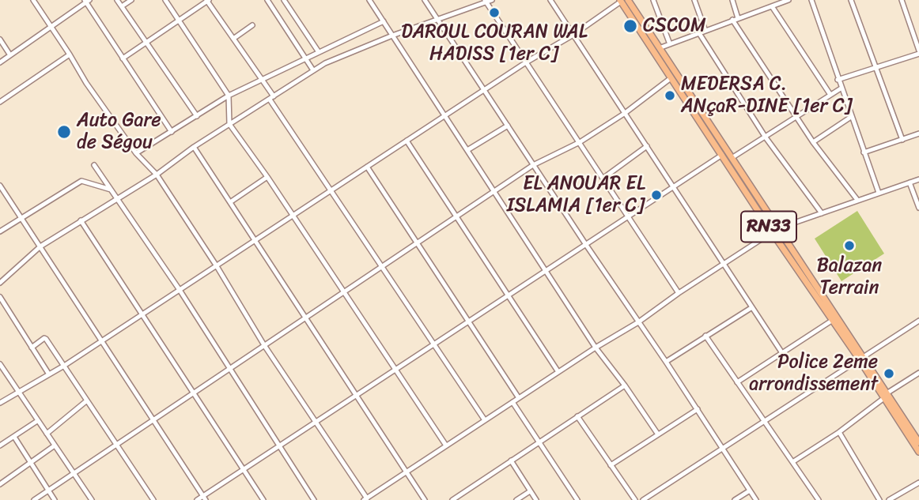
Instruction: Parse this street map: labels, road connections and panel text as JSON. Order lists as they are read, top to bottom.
{
  "streets": {
    "main road": ["RN33"]
  },
  "places": [
    "DAROUL COURAN WAL HADISS [1er C]",
    "CSCOM",
    "MEDERSA C. ANçaR-DINE [1er C]",
    "Auto Gare de Ségou",
    "EL ANOUAR EL ISLAMIA [1er C]",
    "Balazan Terrain",
    "Police 2eme arrondissement"
  ]
}
